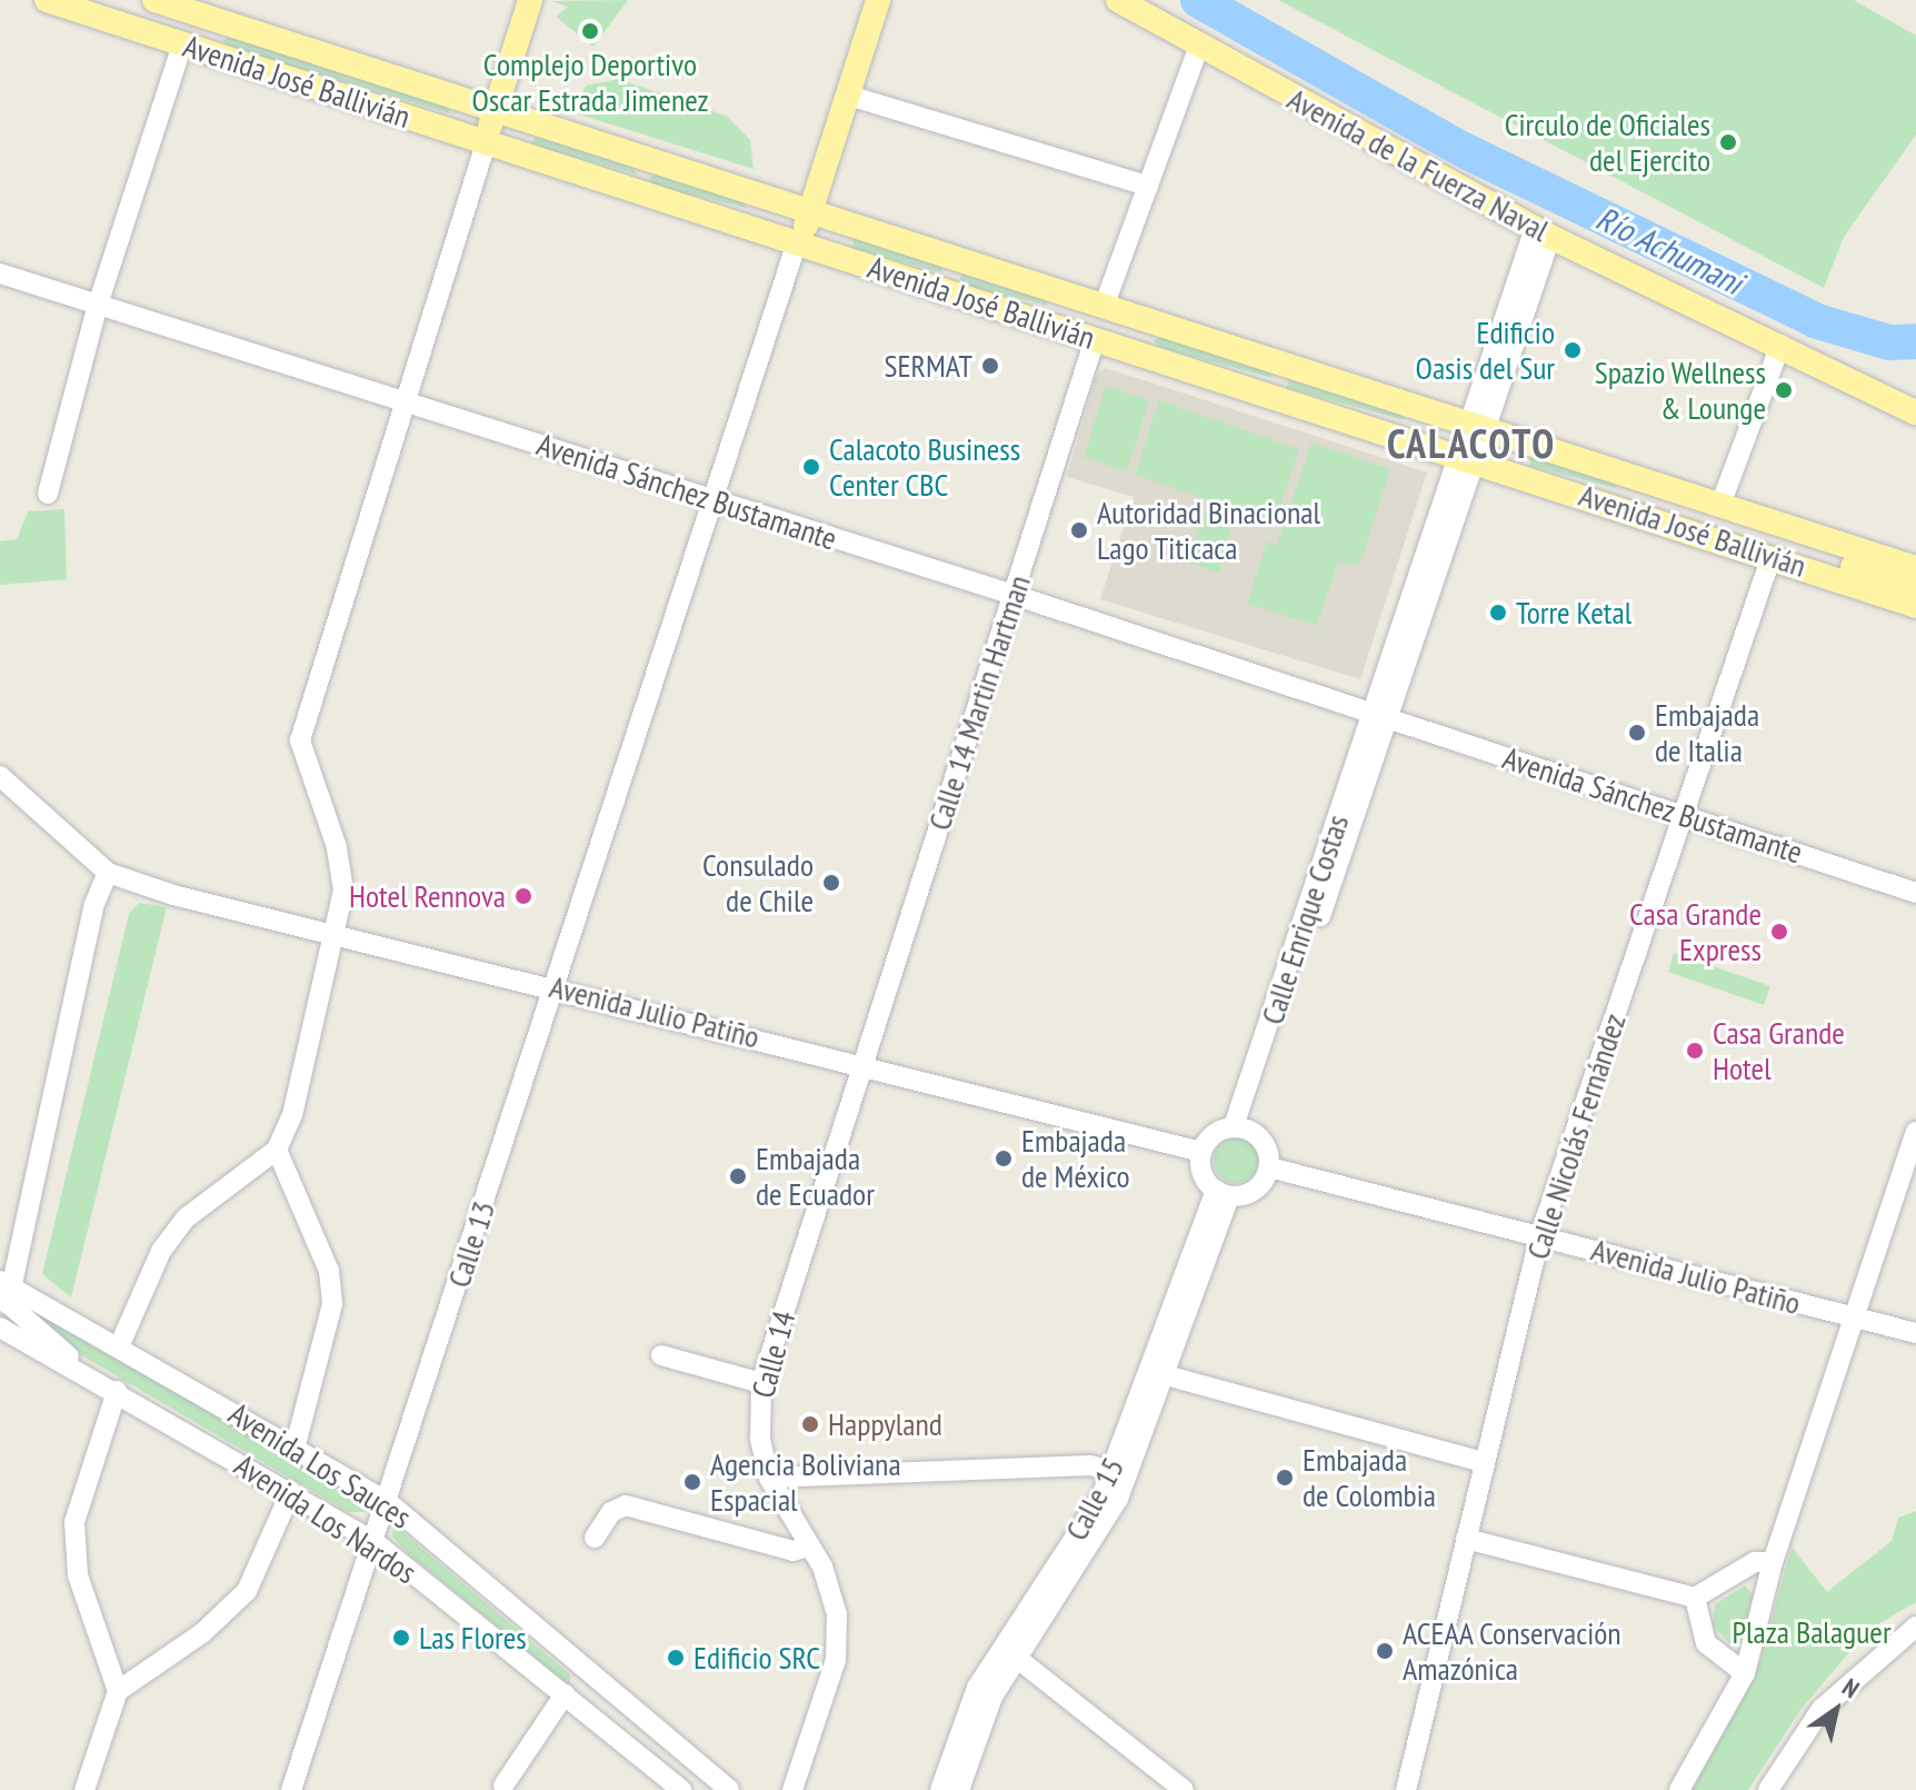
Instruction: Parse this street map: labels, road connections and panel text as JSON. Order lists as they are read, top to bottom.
{
  "streets": {
    "main road": ["Avenida José Ballivián", "Avenida de la Fuerza Naval"],
    "street": [
      "Avenida Sánchez Bustamante",
      "Calle 14 Martin Hartman",
      "Calle Enrique Costas",
      "Avenida Julio Patiño",
      "Calle Nicolás Fernández",
      "Calle 13",
      "Calle 14",
      "Avenida Los Sauces",
      "Calle 15",
      "Avenida Los Nardos"
    ]
  },
  "crossings": [
    ["Avenida José Ballivián", "Calle 14 Martin Hartman"],
    ["Avenida José Ballivián", "Calle Enrique Costas"],
    ["Avenida José Ballivián", "Calle Nicolás Fernández"],
    ["Avenida José Ballivián", "Calle 13"],
    ["Avenida Sánchez Bustamante", "Calle 14 Martin Hartman"],
    ["Avenida Sánchez Bustamante", "Calle Enrique Costas"],
    ["Avenida Sánchez Bustamante", "Calle Nicolás Fernández"],
    ["Avenida Sánchez Bustamante", "Calle 13"],
    ["Calle 14 Martin Hartman", "Avenida Julio Patiño"],
    ["Calle 14 Martin Hartman", "Calle 14"],
    ["Calle Enrique Costas", "Avenida Julio Patiño"],
    ["Calle Enrique Costas", "Calle 15"],
    ["Avenida Julio Patiño", "Calle Nicolás Fernández"],
    ["Avenida Julio Patiño", "Calle 13"],
    ["Avenida Julio Patiño", "Calle 14"],
    ["Avenida Julio Patiño", "Calle 15"],
    ["Calle 13", "Avenida Los Sauces"],
    ["Calle 13", "Avenida Los Nardos"]
  ],
  "districts": ["CALACOTO"],
  "water": ["Río Achumani"],
  "parks": ["Plaza Balaguer"],
  "places": [
    "Complejo Deportivo Oscar Estrada Jimenez",
    "Circulo de Oficiales del Ejercito",
    "Edificio Oasis del Sur",
    "SERMAT",
    "Spazio Wellness & Lounge",
    "Calacoto Business Center CBC",
    "Autoridad Binacional Lago Titicaca",
    "Torre Ketal",
    "Embajada de Italia",
    "Consulado de Chile",
    "Hotel Rennova",
    "Casa Grande Express",
    "Casa Grande Hotel",
    "Embajada de México",
    "Embajada de Ecuador",
    "Happyland",
    "Embajada de Colombia",
    "Agencia Boliviana Espacial",
    "Las Flores",
    "ACEAA Conservación Amazónica",
    "Edificio SRC"
  ],
  "north": "top right"
}
